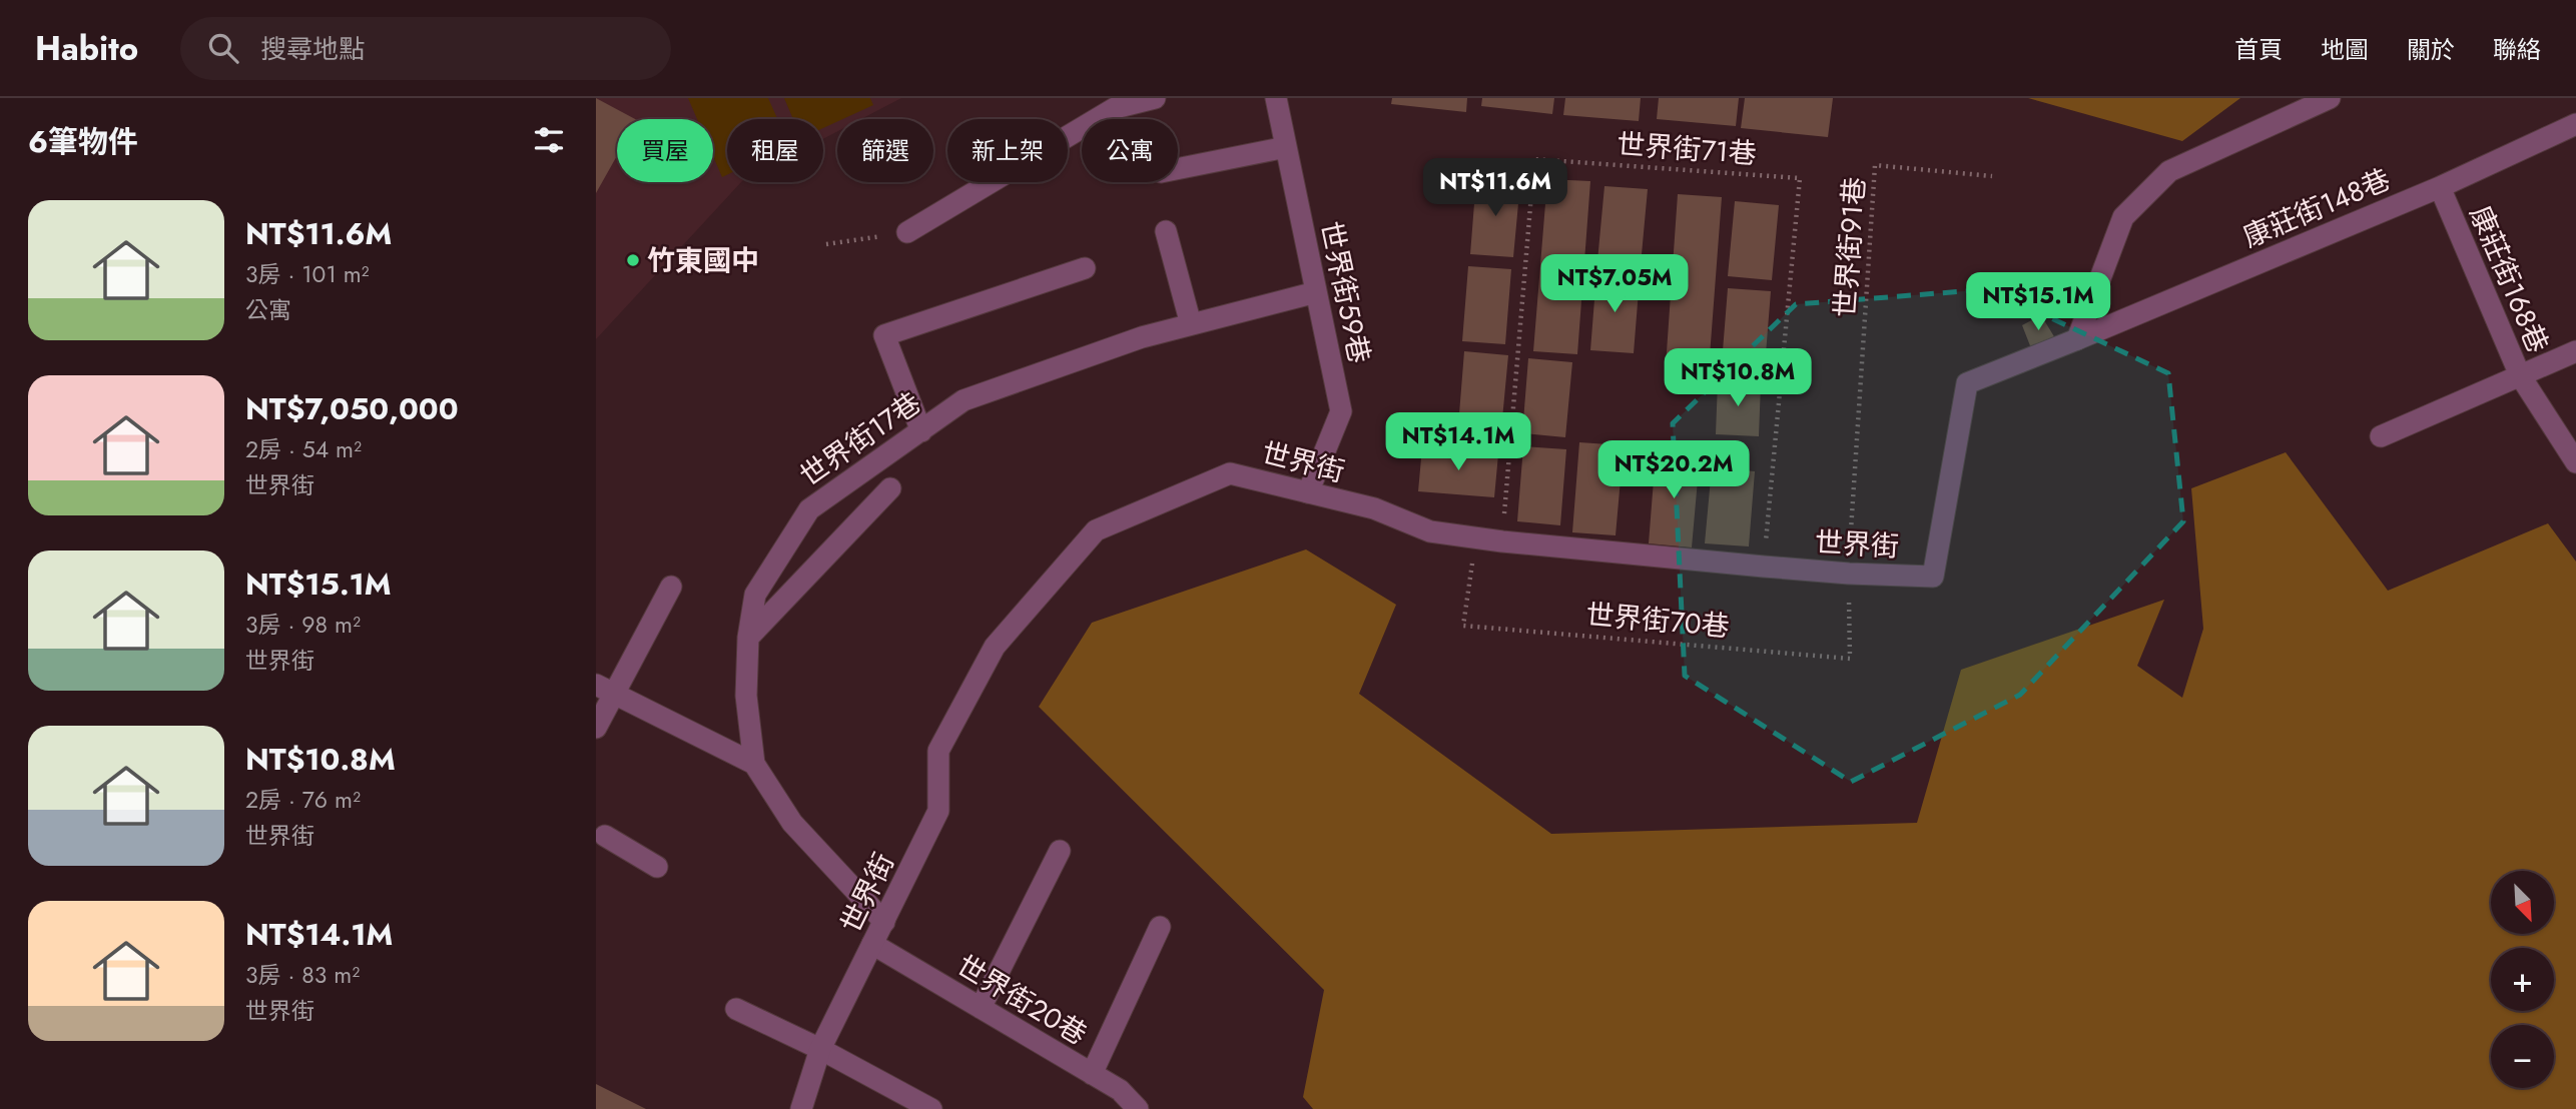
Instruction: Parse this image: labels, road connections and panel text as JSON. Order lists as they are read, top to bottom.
{
  "streets": {
    "street": [
      "康莊街148巷",
      "康莊街168巷",
      "世界街59巷",
      "世界街17巷",
      "世界街",
      "世界街20巷"
    ],
    "path": ["世界街71巷", "世界街91巷", "世界街70巷"]
  },
  "crossings": [
    ["世界街71巷", "世界街"],
    ["康莊街148巷", "康莊街168巷"],
    ["康莊街148巷", "世界街"],
    ["世界街91巷", "世界街"],
    ["世界街91巷", "世界街70巷"],
    ["世界街59巷", "世界街17巷"],
    ["世界街59巷", "世界街"],
    ["世界街17巷", "世界街"],
    ["世界街", "世界街70巷"],
    ["世界街", "世界街20巷"]
  ],
  "places": ["竹東國中"],
  "north": "bottom right",
  "page": {
    "header": "Habito",
    "search": "搜尋地點",
    "nav": [
      "首頁",
      "地圖",
      "關於",
      "聯絡"
    ],
    "heading": "6筆物件",
    "chip": [
      "買屋",
      "租屋",
      "篩選",
      "新上架",
      "公寓"
    ],
    "price": [
      "NT$11.6M",
      "NT$7.05M",
      "NT$15.1M",
      "NT$10.8M",
      "NT$14.1M",
      "NT$20.2M"
    ],
    "list": [
      {
        "name": "NT$11.6M",
        "note": "3房 · 101 m² · 公寓"
      },
      {
        "name": "NT$7,050,000",
        "note": "2房 · 54 m² · 世界街"
      },
      {
        "name": "NT$15.1M",
        "note": "3房 · 98 m² · 世界街"
      },
      {
        "name": "NT$10.8M",
        "note": "2房 · 76 m² · 世界街"
      },
      {
        "name": "NT$14.1M",
        "note": "3房 · 83 m² · 世界街"
      }
    ],
    "map_buttons": ["+", "−"]
  }
}
